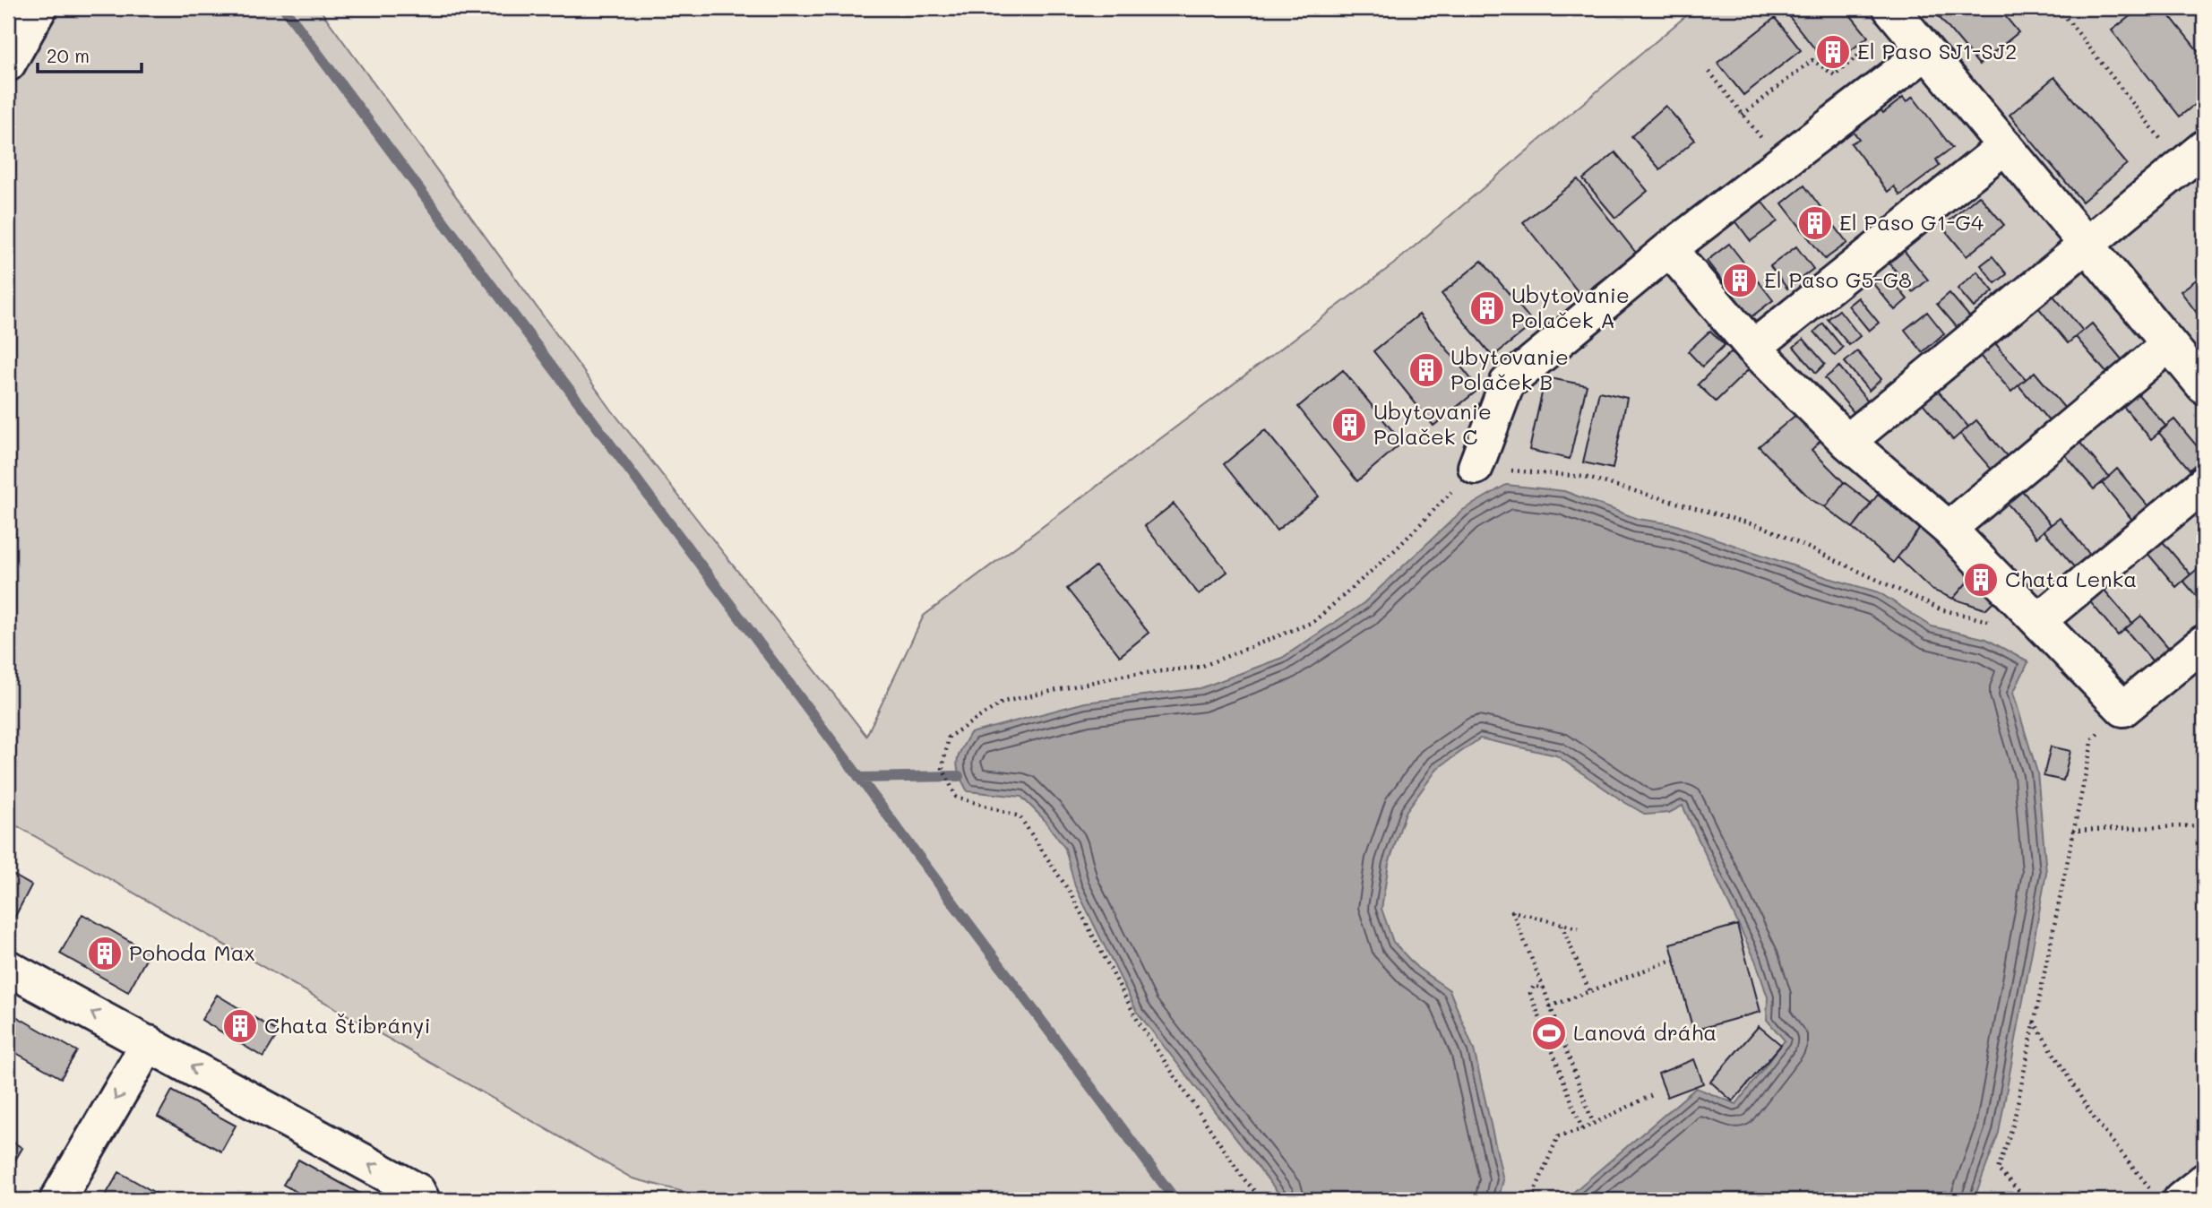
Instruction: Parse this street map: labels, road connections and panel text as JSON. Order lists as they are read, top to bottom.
{
  "places": {
    "building": [
      "El Paso SJ1-SJ2",
      "El Paso G1-G4",
      "El Paso G5-G8",
      "Ubytovanie Polaček A",
      "Ubytovanie Polaček B",
      "Ubytovanie Polaček C",
      "Chata Lenka",
      "Pohoda Max",
      "Chata Štibrányi"
    ],
    "sports": ["Lanová dráha"]
  },
  "scale_bar": "20 m"
}
